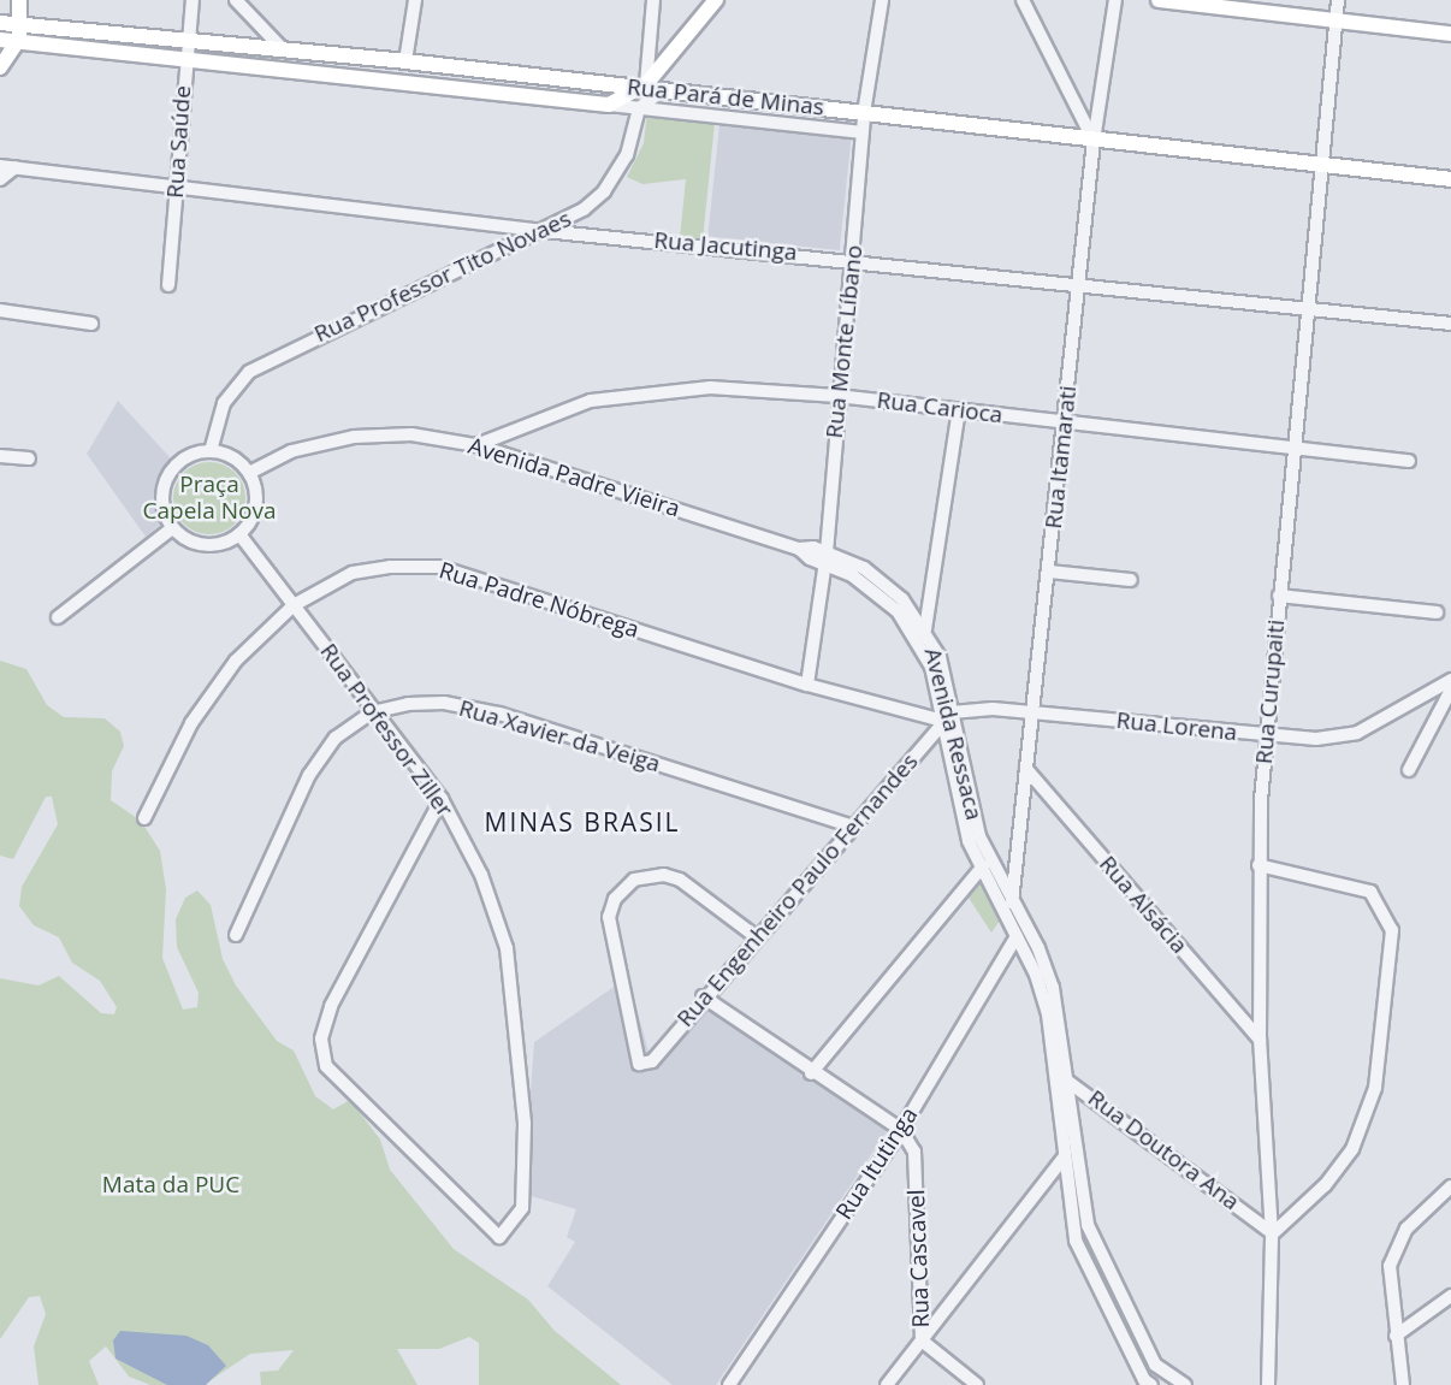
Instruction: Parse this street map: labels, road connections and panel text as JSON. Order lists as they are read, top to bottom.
{
  "streets": {
    "main road": ["Rua Pará de Minas"],
    "street": [
      "Rua Saúde",
      "Rua Jacutinga",
      "Rua Professor Tito Novaes",
      "Rua Monte Líbano",
      "Rua Carioca",
      "Rua Itamarati",
      "Avenida Padre Vieira",
      "Rua Padre Nóbrega",
      "Rua Curupaiti",
      "Rua Lorena",
      "Rua Professor Ziller",
      "Avenida Ressaca",
      "Rua Xavier da Veiga",
      "Rua Engenheiro Paulo Fernandes",
      "Rua Alsácia",
      "Rua Doutora Ana",
      "Rua Itutinga",
      "Rua Cascavel"
    ]
  },
  "crossings": [
    ["Rua Pará de Minas", "Rua Saúde"],
    ["Rua Pará de Minas", "Rua Professor Tito Novaes"],
    ["Rua Pará de Minas", "Rua Monte Líbano"],
    ["Rua Pará de Minas", "Rua Itamarati"],
    ["Rua Pará de Minas", "Rua Curupaiti"],
    ["Rua Saúde", "Rua Jacutinga"],
    ["Rua Jacutinga", "Rua Professor Tito Novaes"],
    ["Rua Jacutinga", "Rua Monte Líbano"],
    ["Rua Jacutinga", "Rua Itamarati"],
    ["Rua Jacutinga", "Rua Curupaiti"],
    ["Rua Professor Tito Novaes", "Avenida Padre Vieira"],
    ["Rua Professor Tito Novaes", "Rua Professor Ziller"],
    ["Rua Monte Líbano", "Rua Carioca"],
    ["Rua Monte Líbano", "Rua Padre Nóbrega"],
    ["Rua Monte Líbano", "Avenida Ressaca"],
    ["Rua Carioca", "Rua Itamarati"],
    ["Rua Carioca", "Avenida Padre Vieira"],
    ["Rua Carioca", "Rua Curupaiti"],
    ["Rua Itamarati", "Rua Lorena"],
    ["Rua Itamarati", "Avenida Ressaca"],
    ["Rua Itamarati", "Rua Alsácia"],
    ["Avenida Padre Vieira", "Rua Professor Ziller"],
    ["Avenida Padre Vieira", "Avenida Ressaca"],
    ["Rua Padre Nóbrega", "Rua Lorena"],
    ["Rua Padre Nóbrega", "Rua Professor Ziller"],
    ["Rua Padre Nóbrega", "Avenida Ressaca"],
    ["Rua Padre Nóbrega", "Rua Engenheiro Paulo Fernandes"],
    ["Rua Curupaiti", "Rua Lorena"],
    ["Rua Curupaiti", "Rua Alsácia"],
    ["Rua Curupaiti", "Rua Doutora Ana"],
    ["Rua Lorena", "Avenida Ressaca"],
    ["Rua Lorena", "Rua Engenheiro Paulo Fernandes"],
    ["Rua Professor Ziller", "Rua Xavier da Veiga"],
    ["Avenida Ressaca", "Rua Engenheiro Paulo Fernandes"],
    ["Avenida Ressaca", "Rua Doutora Ana"],
    ["Avenida Ressaca", "Rua Itutinga"],
    ["Rua Xavier da Veiga", "Rua Engenheiro Paulo Fernandes"],
    ["Rua Itutinga", "Rua Cascavel"]
  ],
  "districts": ["MINAS BRASIL"],
  "parks": ["Praça Capela Nova", "Mata da PUC"]
}
